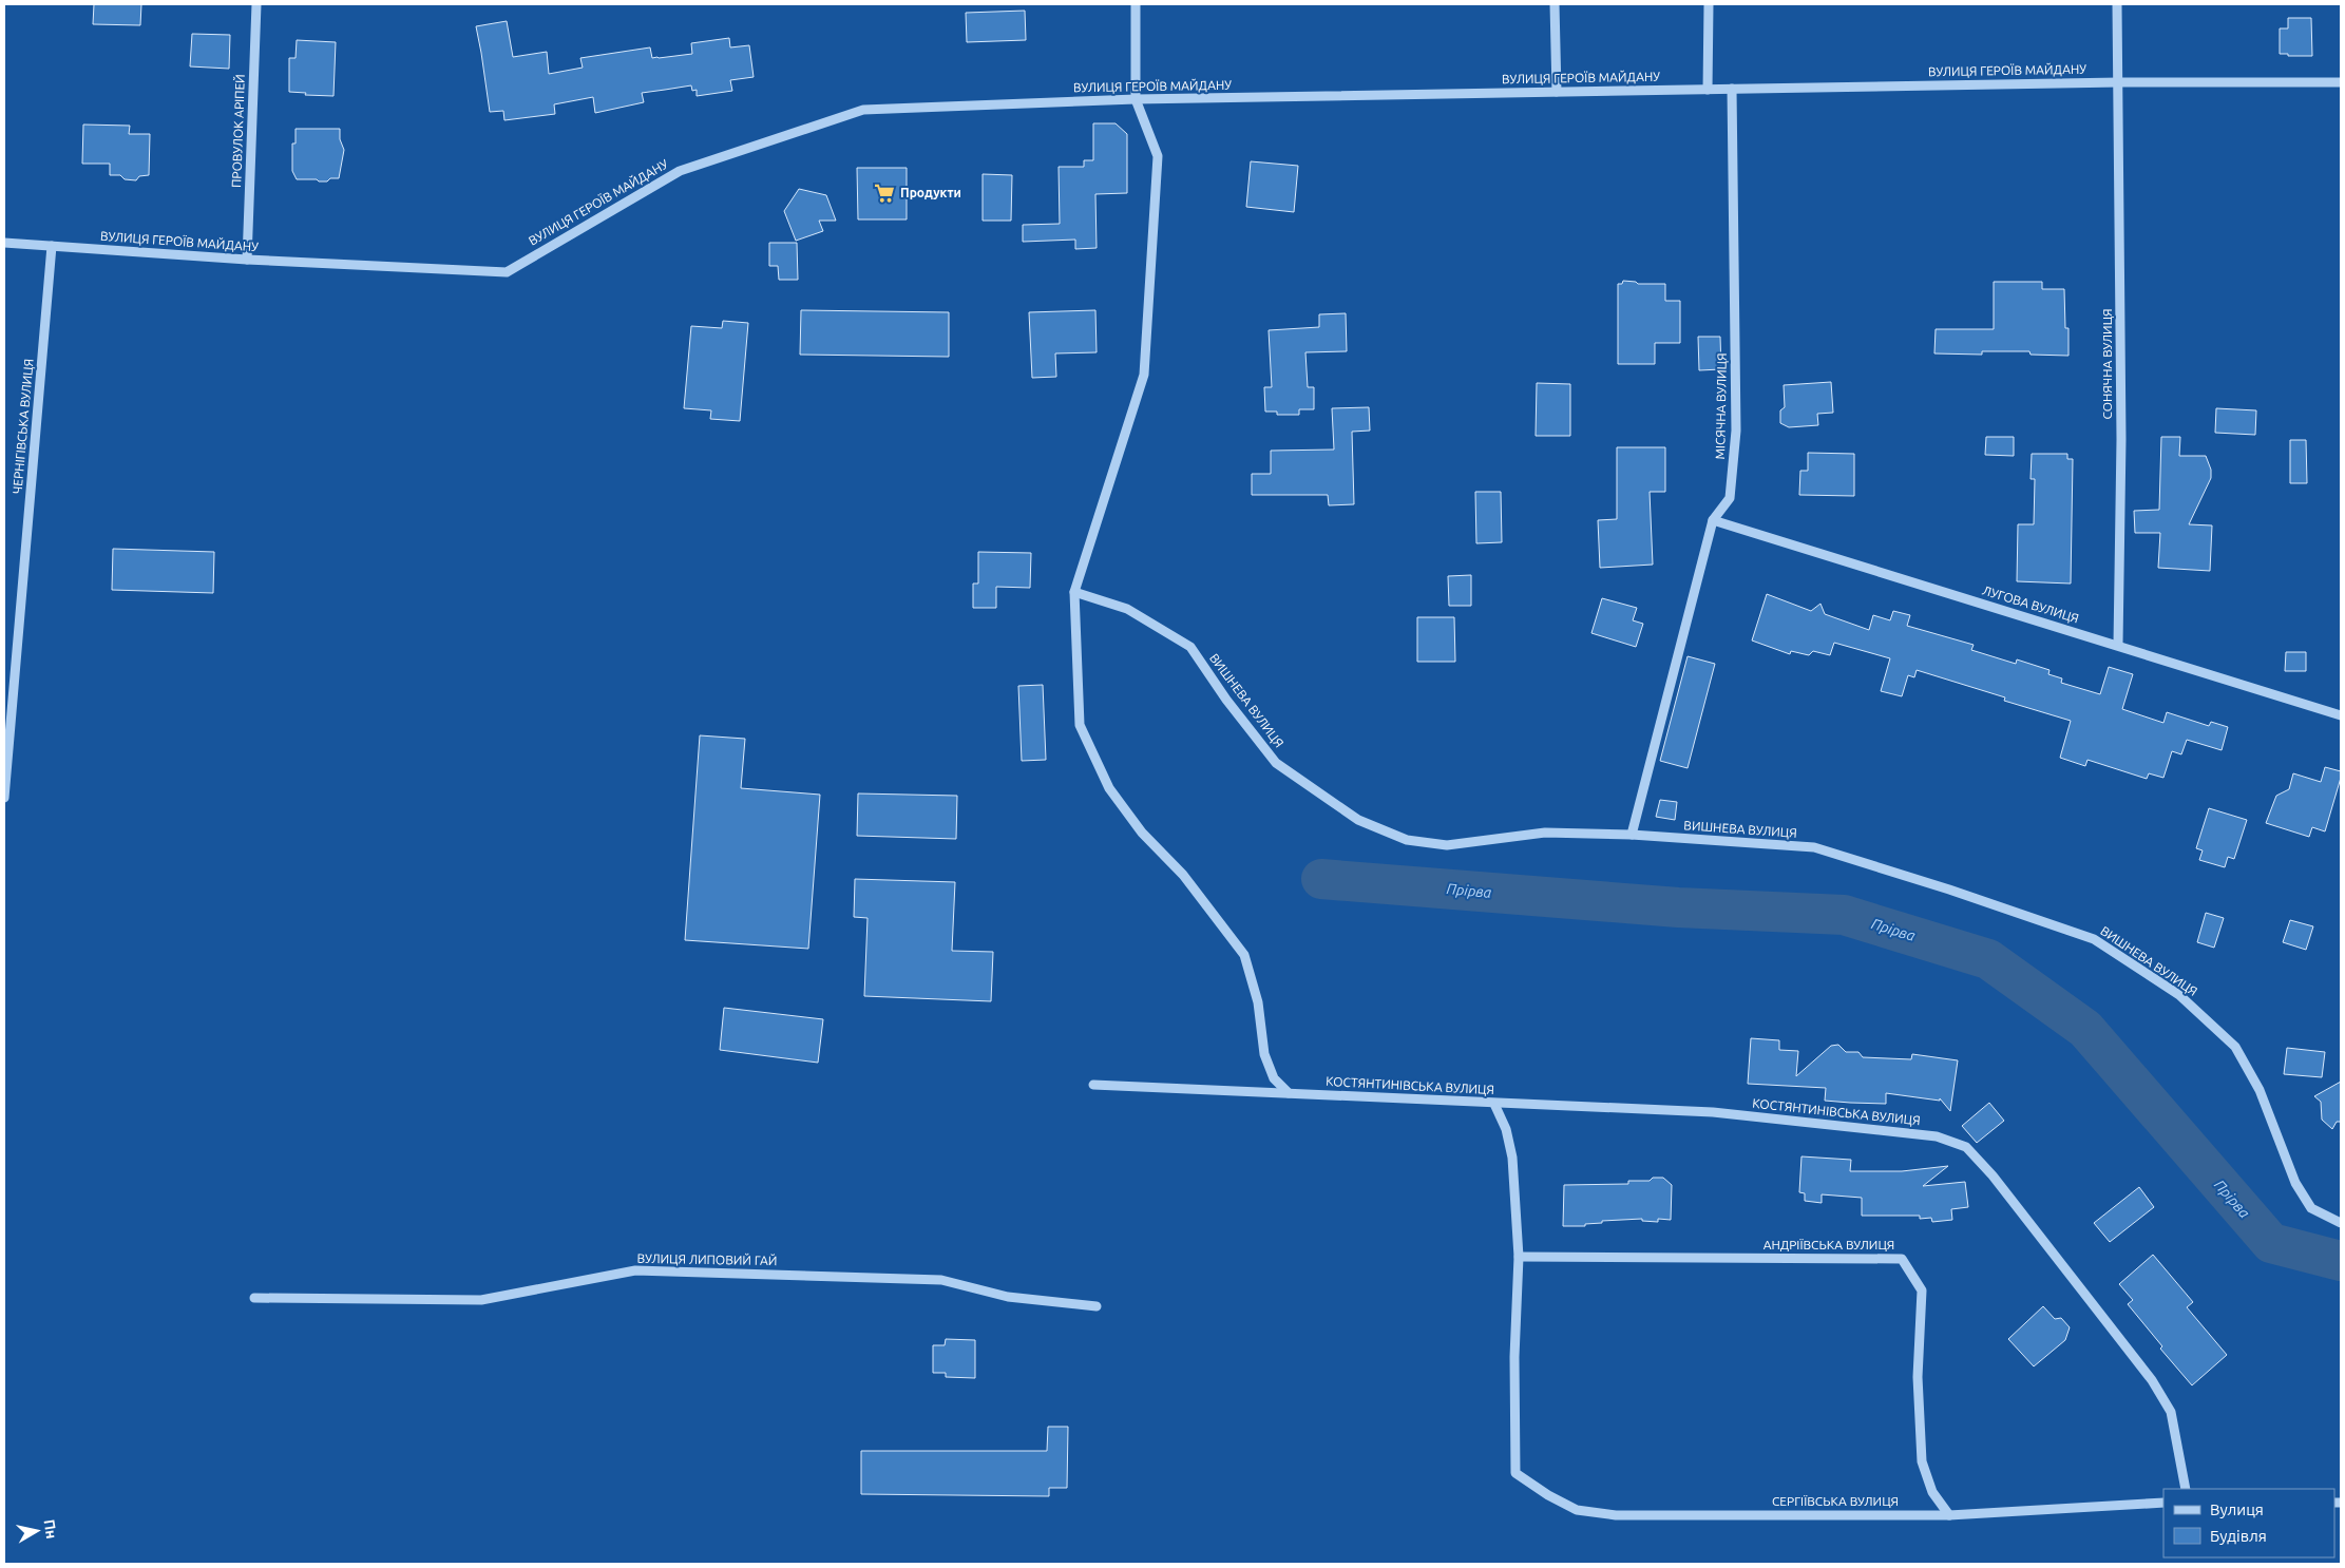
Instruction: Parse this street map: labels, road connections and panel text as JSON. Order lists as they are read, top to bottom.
{
  "streets": {
    "street": [
      "ВУЛИЦЯ ГЕРОЇВ МАЙДАНУ",
      "ПРОВУЛОК АРІПЕЙ",
      "СОНЯЧНА ВУЛИЦЯ",
      "МІСЯЧНА ВУЛИЦЯ",
      "ЧЕРНІГІВСЬКА ВУЛИЦЯ",
      "ЛУГОВА ВУЛИЦЯ",
      "ВИШНЕВА ВУЛИЦЯ",
      "КОСТЯНТИНІВСЬКА ВУЛИЦЯ",
      "АНДРІЇВСЬКА ВУЛИЦЯ",
      "ВУЛИЦЯ ЛИПОВИЙ ГАЙ",
      "СЕРГІЇВСЬКА ВУЛИЦЯ"
    ]
  },
  "crossings": [
    ["ВУЛИЦЯ ГЕРОЇВ МАЙДАНУ", "ПРОВУЛОК АРІПЕЙ"],
    ["ВУЛИЦЯ ГЕРОЇВ МАЙДАНУ", "СОНЯЧНА ВУЛИЦЯ"],
    ["ВУЛИЦЯ ГЕРОЇВ МАЙДАНУ", "МІСЯЧНА ВУЛИЦЯ"],
    ["ВУЛИЦЯ ГЕРОЇВ МАЙДАНУ", "ЧЕРНІГІВСЬКА ВУЛИЦЯ"],
    ["СОНЯЧНА ВУЛИЦЯ", "ЛУГОВА ВУЛИЦЯ"],
    ["МІСЯЧНА ВУЛИЦЯ", "ЛУГОВА ВУЛИЦЯ"],
    ["МІСЯЧНА ВУЛИЦЯ", "ВИШНЕВА ВУЛИЦЯ"],
    ["АНДРІЇВСЬКА ВУЛИЦЯ", "СЕРГІЇВСЬКА ВУЛИЦЯ"]
  ],
  "water": ["Прірва"],
  "places": {
    "supermarket": ["Продукти"]
  },
  "legend": ["Вулиця", "Будівля"],
  "north": "right"
}
